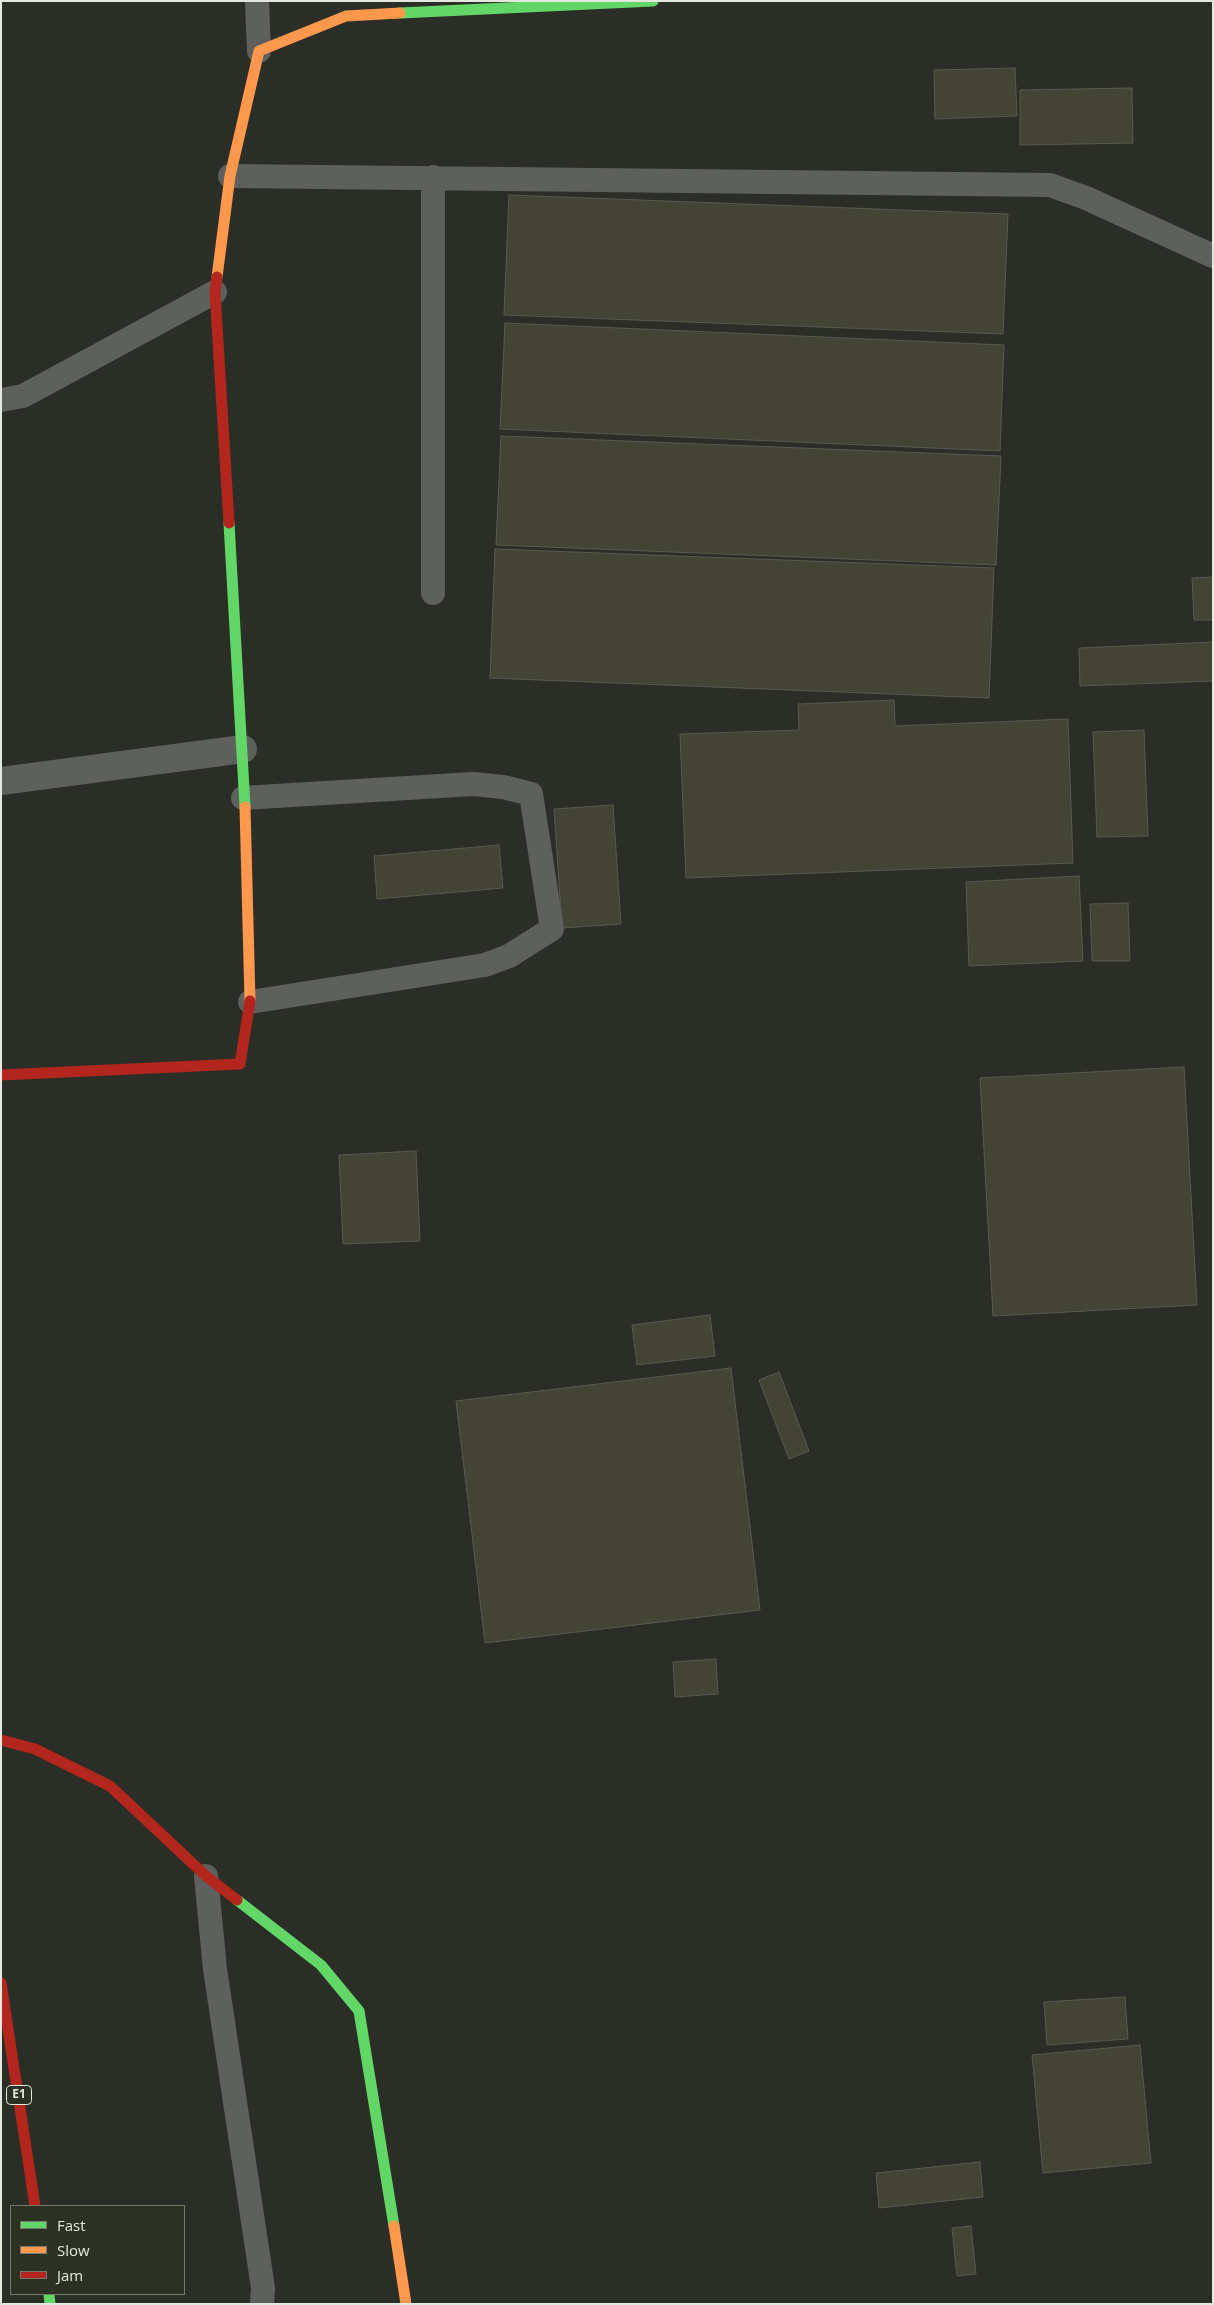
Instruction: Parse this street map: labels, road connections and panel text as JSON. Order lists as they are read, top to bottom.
{
  "streets": {
    "main road": ["E1"]
  },
  "legend": ["Fast", "Slow", "Jam"]
}
